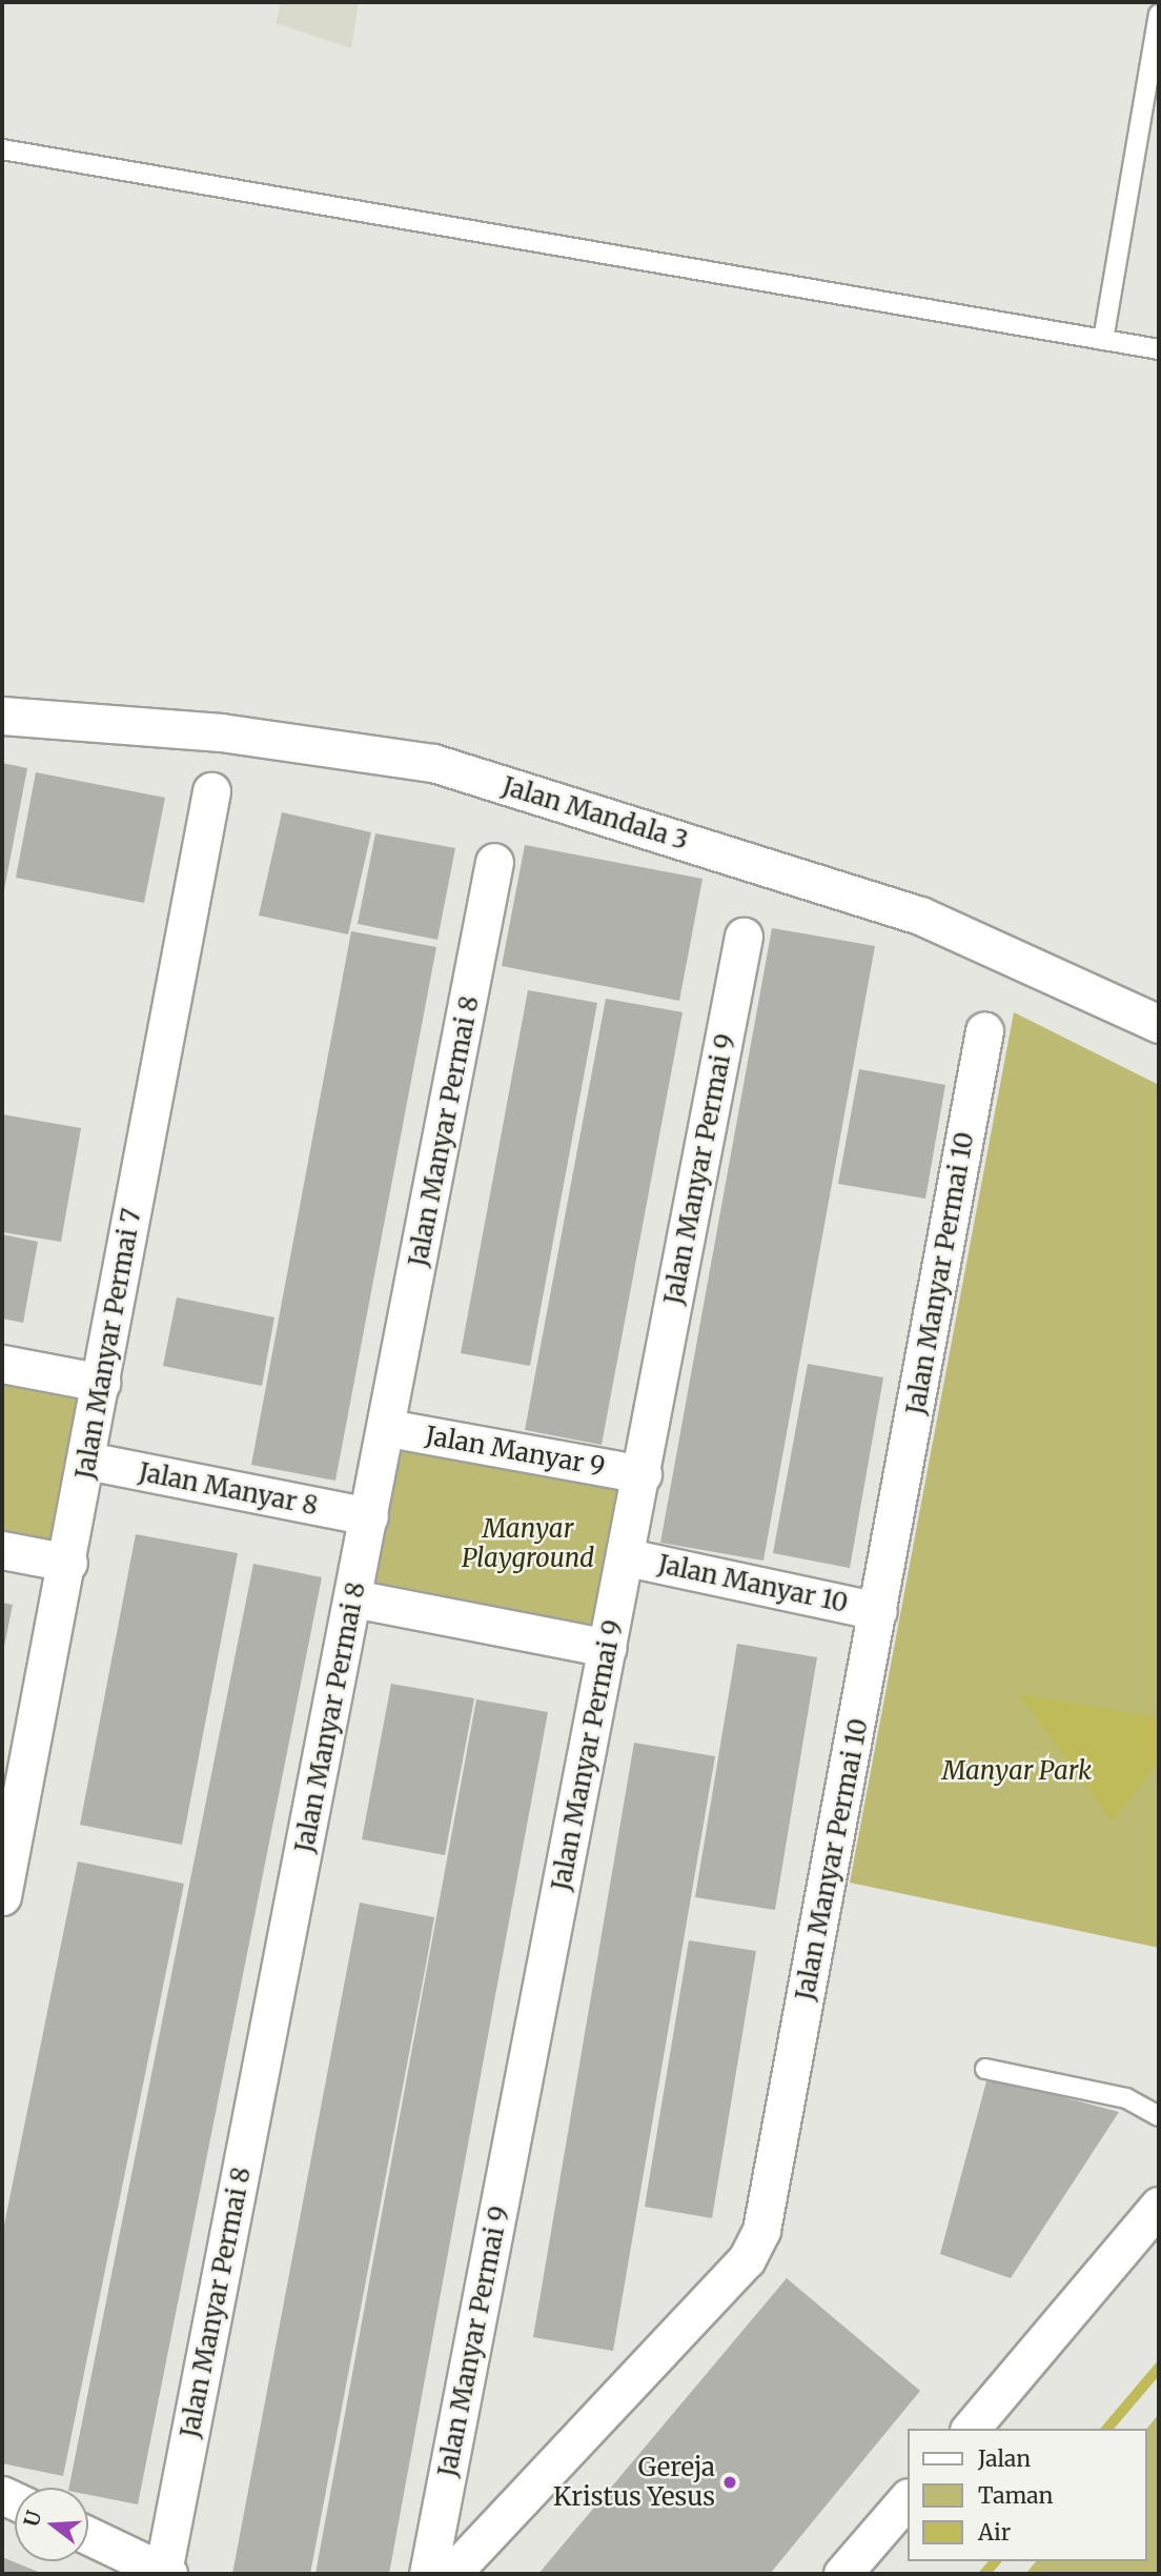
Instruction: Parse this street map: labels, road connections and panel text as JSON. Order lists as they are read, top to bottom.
{
  "streets": {
    "street": [
      "Jalan Mandala 3",
      "Jalan Manyar Permai 8",
      "Jalan Manyar Permai 9",
      "Jalan Manyar Permai 10",
      "Jalan Manyar Permai 7",
      "Jalan Manyar 9",
      "Jalan Manyar 8",
      "Jalan Manyar 10"
    ]
  },
  "crossings": [
    ["Jalan Manyar Permai 8", "Jalan Manyar 9"],
    ["Jalan Manyar Permai 8", "Jalan Manyar 8"],
    ["Jalan Manyar Permai 9", "Jalan Manyar 9"],
    ["Jalan Manyar Permai 9", "Jalan Manyar 10"],
    ["Jalan Manyar Permai 10", "Jalan Manyar 10"],
    ["Jalan Manyar Permai 7", "Jalan Manyar 8"]
  ],
  "parks": ["Manyar Playground", "Manyar Park"],
  "places": ["Gereja Kristus Yesus"],
  "legend": ["Jalan", "Taman", "Air"],
  "north": "left"
}
